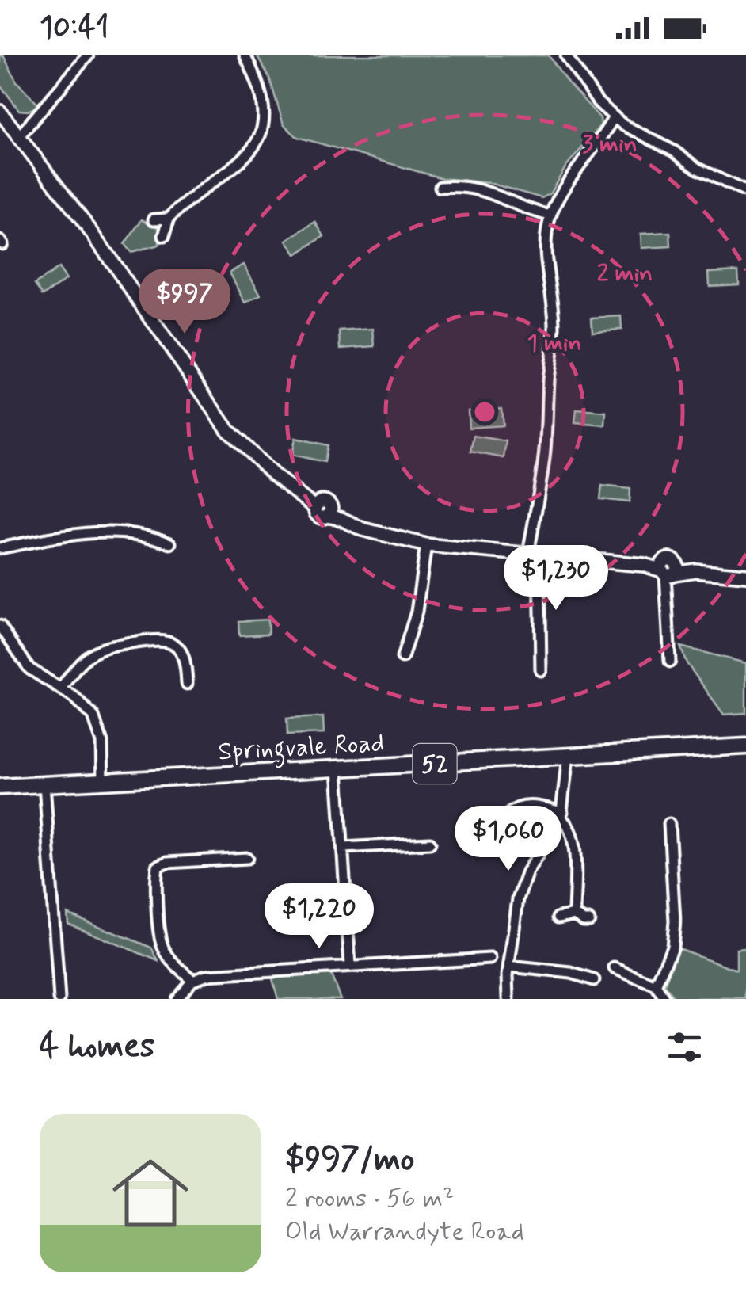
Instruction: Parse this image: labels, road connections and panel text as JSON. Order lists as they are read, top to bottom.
{
  "streets": {
    "main road": ["Springvale Road", "52"]
  },
  "page": {
    "status": "10:41",
    "price": [
      "$997",
      "$1,230",
      "$1,060",
      "$1,220"
    ],
    "heading": "4 homes",
    "list": [
      {
        "name": "$997/mo",
        "note": "2 rooms · 56 m² · Old Warrandyte Road"
      }
    ]
  },
  "rings": ["3 min", "2 min", "1 min"]
}
